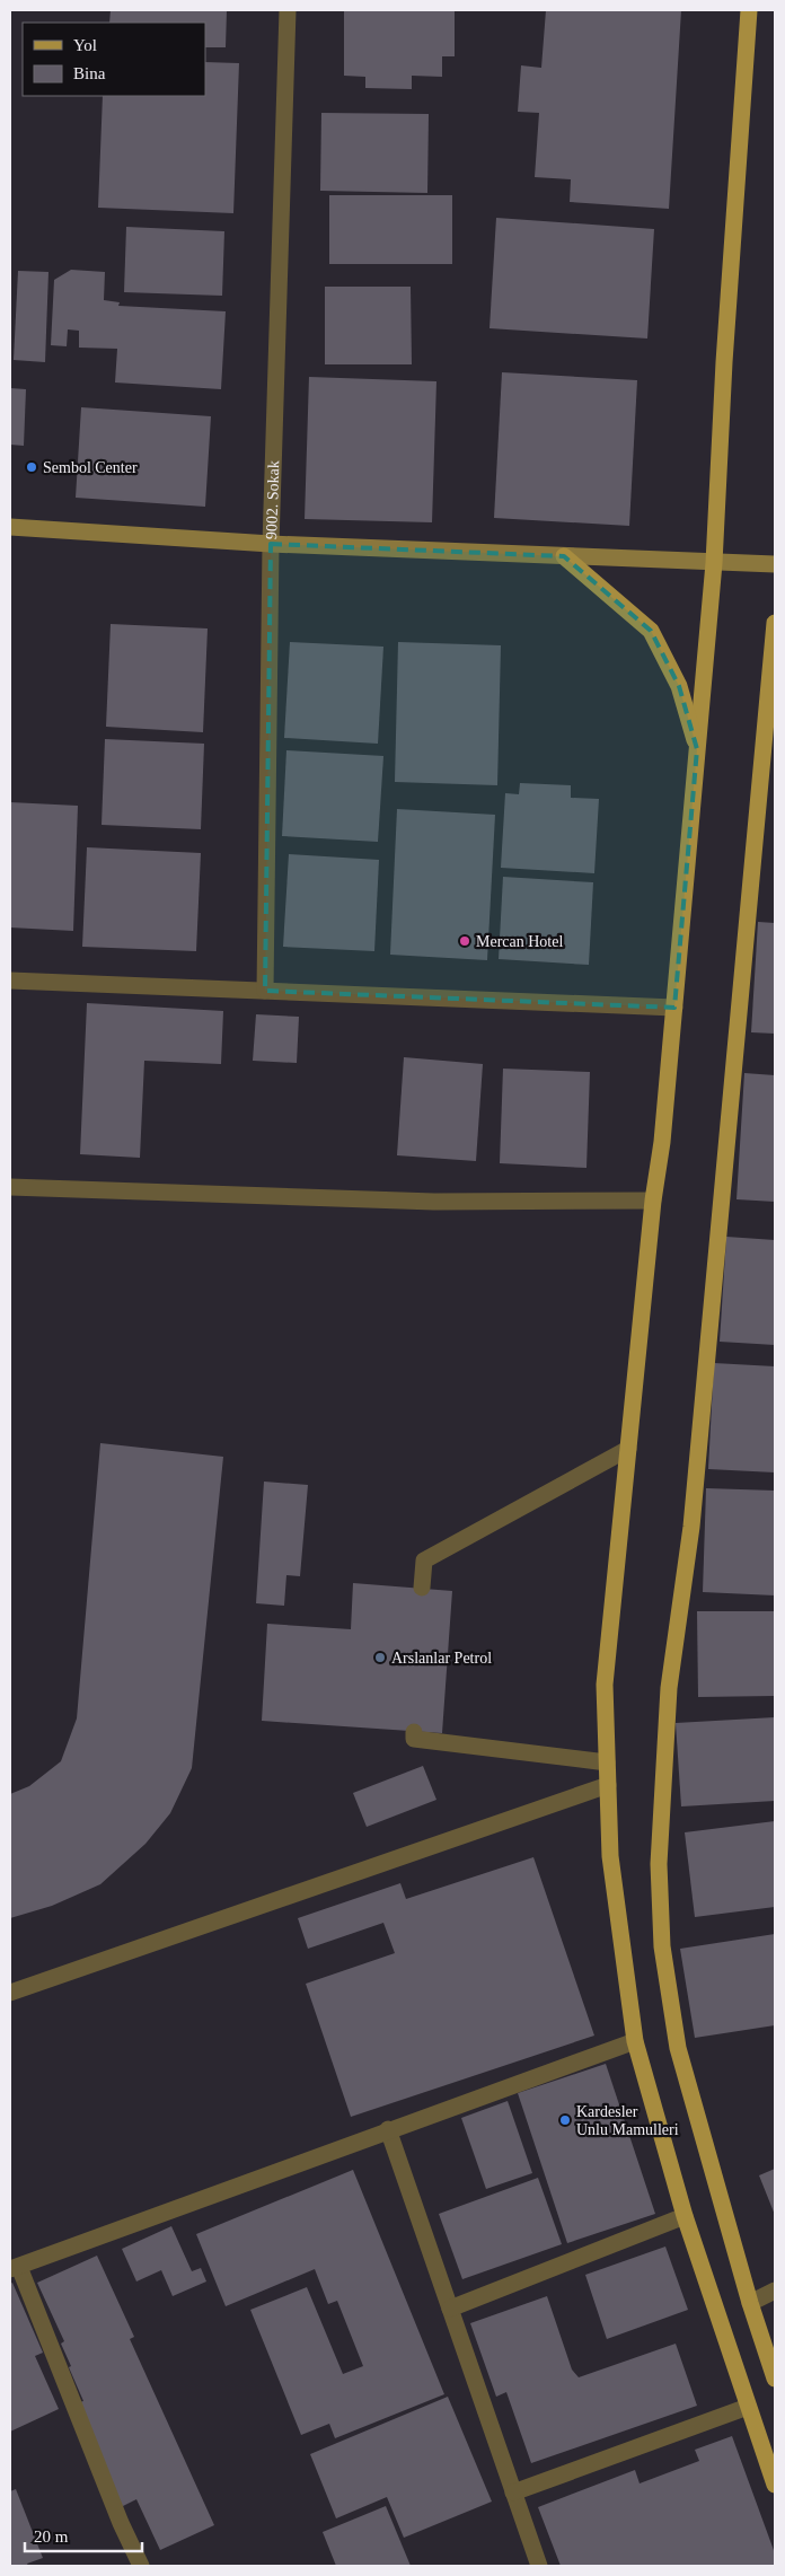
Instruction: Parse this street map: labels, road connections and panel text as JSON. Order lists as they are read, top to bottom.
{
  "streets": {
    "street": ["9002. Sokak"]
  },
  "places": [
    "Sembol Center",
    "Mercan Hotel",
    "Arslanlar Petrol",
    "Kardesler Unlu Mamulleri"
  ],
  "legend": ["Yol", "Bina"],
  "scale_bar": "20 m"
}
